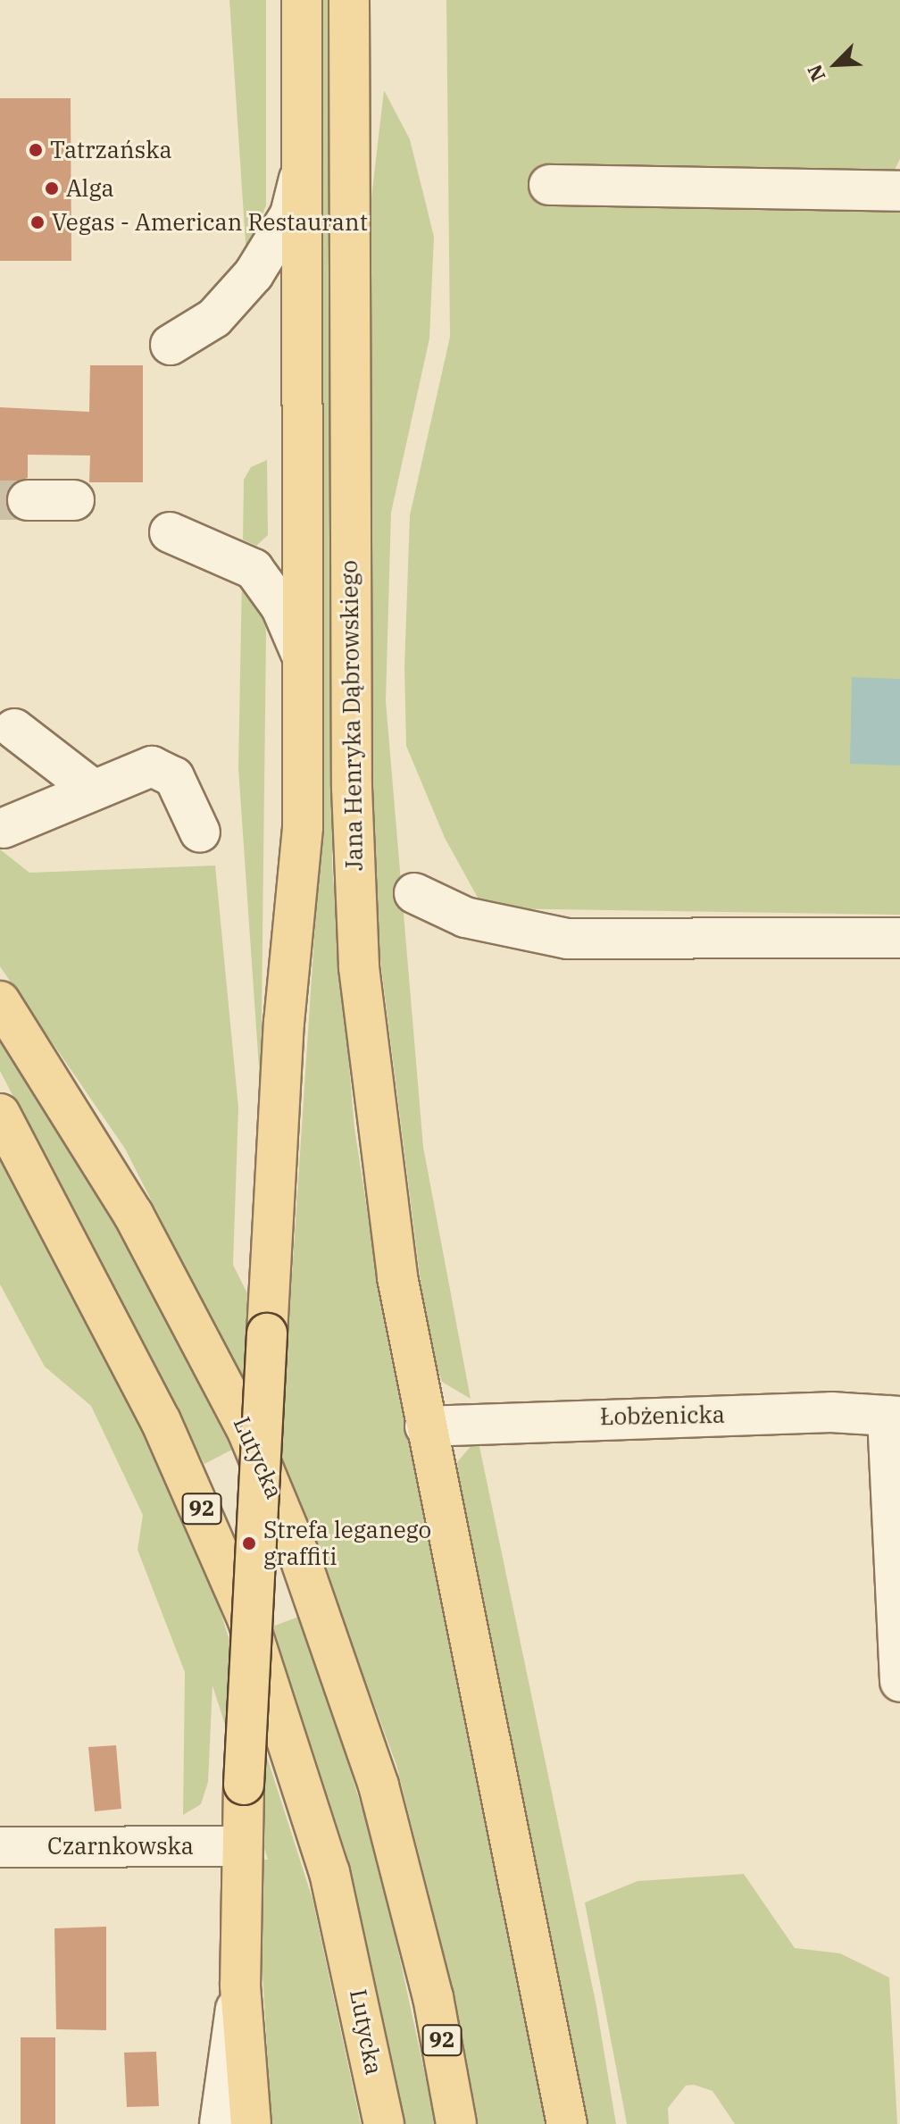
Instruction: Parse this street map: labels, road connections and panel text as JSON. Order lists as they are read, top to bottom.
{
  "streets": {
    "main road": ["Jana Henryka Dąbrowskiego", "Lutycka", "92"],
    "street": ["Łobżenicka", "Czarnkowska"]
  },
  "crossings": [
    ["Jana Henryka Dąbrowskiego", "Łobżenicka"],
    ["Jana Henryka Dąbrowskiego", "Czarnkowska"]
  ],
  "places": [
    "Tatrzańska",
    "Alga",
    "Vegas - American Restaurant",
    "Strefa leganego graffiti"
  ],
  "north": "bottom left"
}
